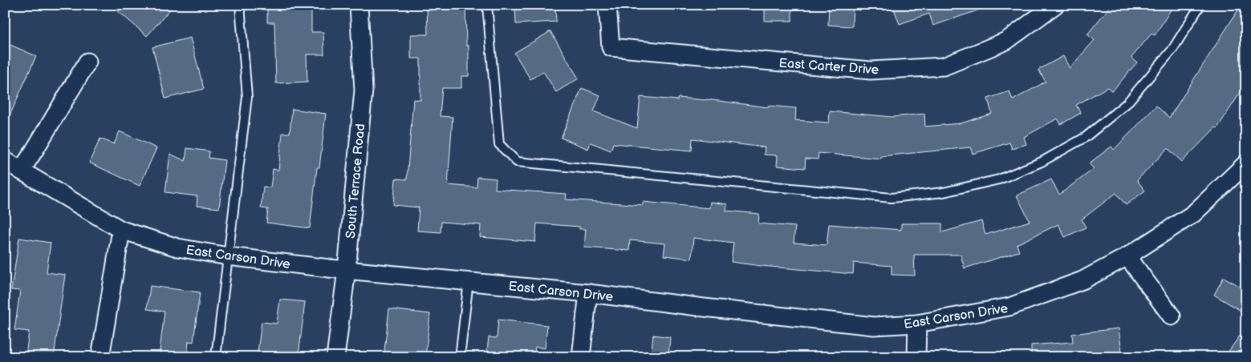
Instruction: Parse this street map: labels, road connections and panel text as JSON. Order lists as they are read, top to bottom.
{
  "streets": {
    "street": ["East Carter Drive", "South Terrace Road", "East Carson Drive"]
  },
  "crossings": [
    ["South Terrace Road", "East Carson Drive"]
  ]
}
